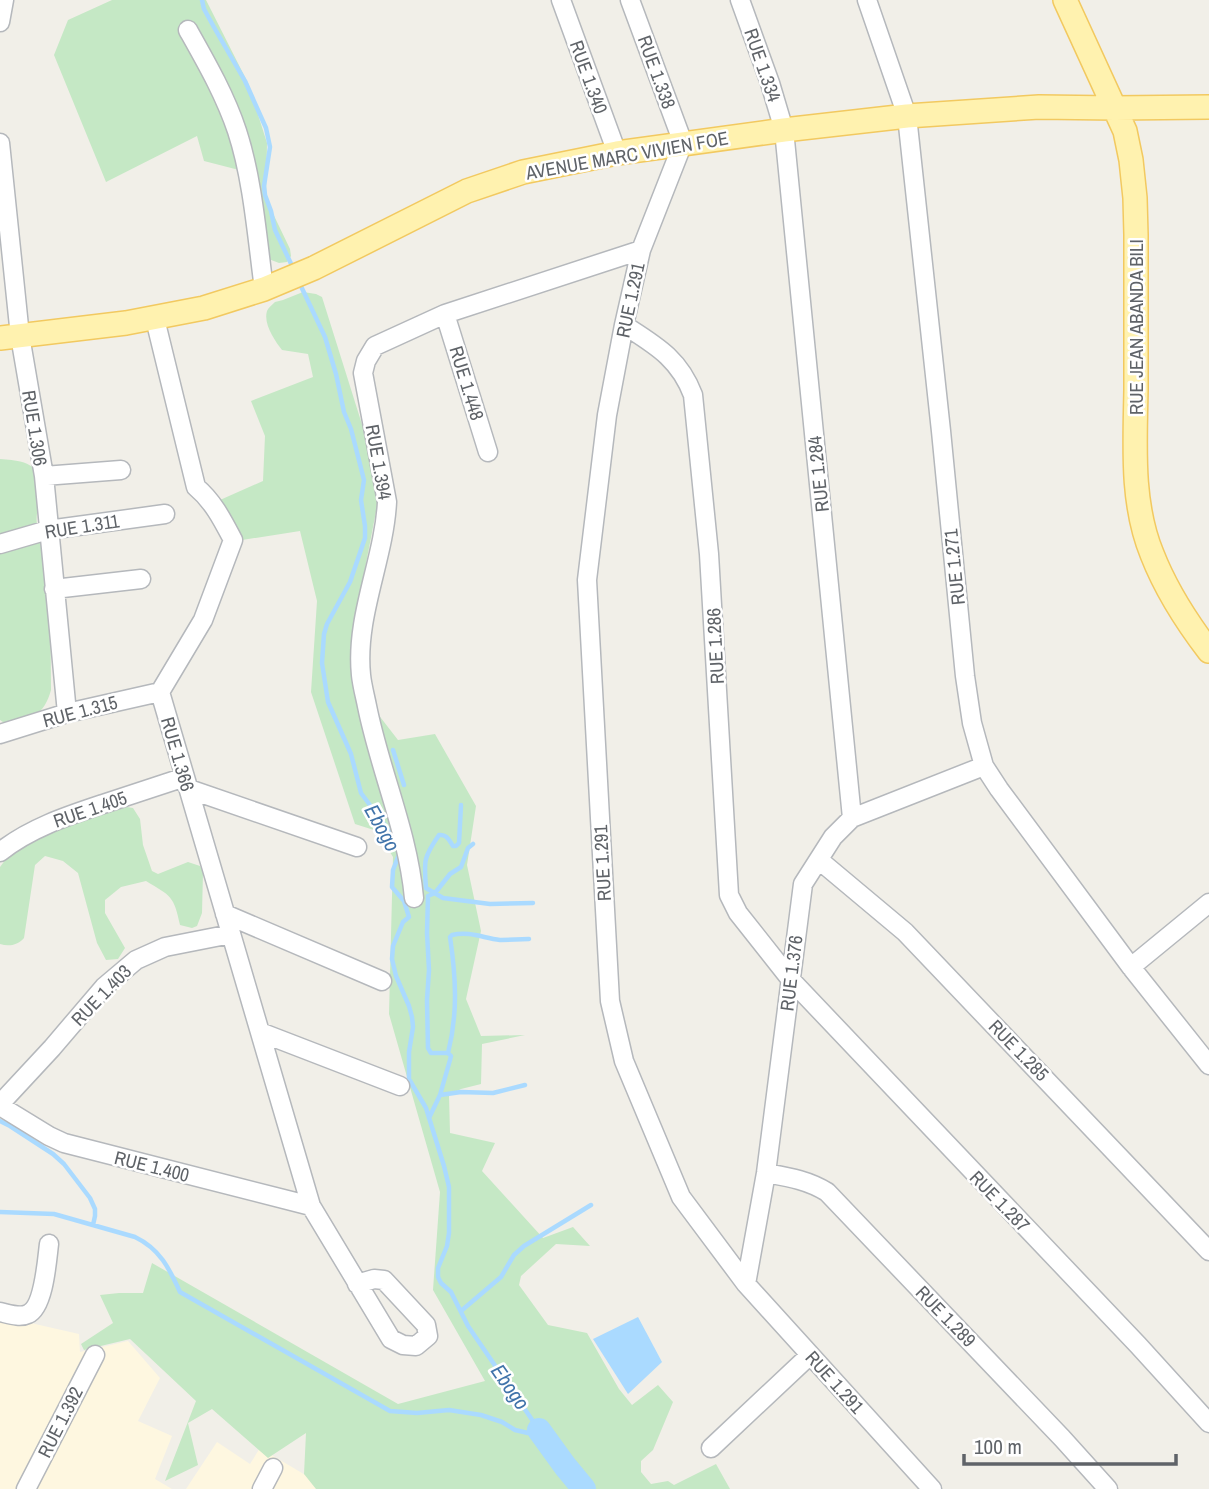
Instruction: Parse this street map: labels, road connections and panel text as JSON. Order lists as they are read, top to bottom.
{
  "streets": {
    "main road": ["AVENUE MARC VIVIEN FOE", "RUE JEAN ABANDA BILI"],
    "street": [
      "RUE 1.334",
      "RUE 1.338",
      "RUE 1.340",
      "RUE 1.291",
      "RUE 1.448",
      "RUE 1.306",
      "RUE 1.394",
      "RUE 1.284",
      "RUE 1.311",
      "RUE 1.271",
      "RUE 1.286",
      "RUE 1.315",
      "RUE 1.366",
      "RUE 1.405",
      "RUE 1.376",
      "RUE 1.403",
      "RUE 1.285",
      "RUE 1.400",
      "RUE 1.287",
      "RUE 1.289",
      "RUE 1.392"
    ]
  },
  "crossings": [
    ["RUE 1.334", "AVENUE MARC VIVIEN FOE"],
    ["RUE 1.334", "RUE 1.284"],
    ["RUE 1.338", "AVENUE MARC VIVIEN FOE"],
    ["RUE 1.338", "RUE 1.291"],
    ["RUE 1.340", "AVENUE MARC VIVIEN FOE"],
    ["AVENUE MARC VIVIEN FOE", "RUE 1.291"],
    ["AVENUE MARC VIVIEN FOE", "RUE JEAN ABANDA BILI"],
    ["AVENUE MARC VIVIEN FOE", "RUE 1.306"],
    ["AVENUE MARC VIVIEN FOE", "RUE 1.284"],
    ["AVENUE MARC VIVIEN FOE", "RUE 1.271"],
    ["AVENUE MARC VIVIEN FOE", "RUE 1.366"],
    ["RUE 1.291", "RUE 1.394"],
    ["RUE 1.291", "RUE 1.286"],
    ["RUE 1.291", "RUE 1.376"],
    ["RUE 1.448", "RUE 1.394"],
    ["RUE 1.306", "RUE 1.311"],
    ["RUE 1.306", "RUE 1.315"],
    ["RUE 1.284", "RUE 1.376"],
    ["RUE 1.271", "RUE 1.376"],
    ["RUE 1.286", "RUE 1.376"],
    ["RUE 1.286", "RUE 1.287"],
    ["RUE 1.315", "RUE 1.366"],
    ["RUE 1.366", "RUE 1.405"],
    ["RUE 1.366", "RUE 1.403"],
    ["RUE 1.366", "RUE 1.400"],
    ["RUE 1.376", "RUE 1.285"],
    ["RUE 1.376", "RUE 1.287"],
    ["RUE 1.376", "RUE 1.289"],
    ["RUE 1.403", "RUE 1.400"]
  ],
  "water": ["Ebogo"],
  "scale_bar": "100 m"
}
